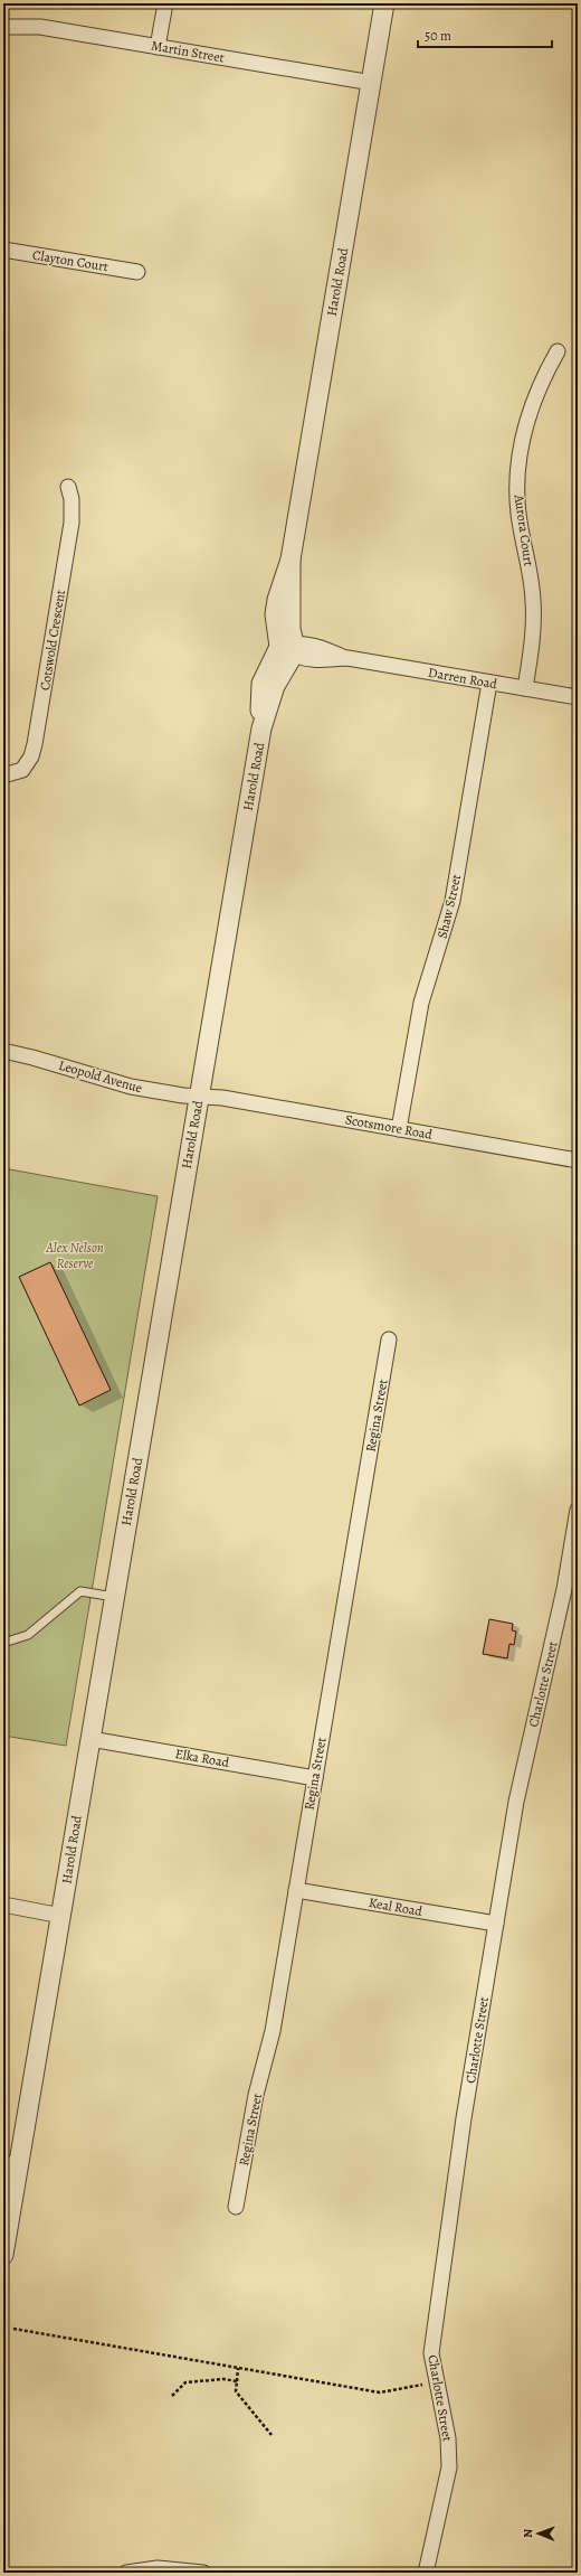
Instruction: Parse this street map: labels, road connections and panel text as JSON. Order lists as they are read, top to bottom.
{
  "streets": {
    "street": [
      "Martin Street",
      "Clayton Court",
      "Harold Road",
      "Aurora Court",
      "Cotswold Crescent",
      "Darren Road",
      "Shaw Street",
      "Leopold Avenue",
      "Scotsmore Road",
      "Regina Street",
      "Charlotte Street",
      "Elka Road",
      "Keal Road"
    ]
  },
  "crossings": [
    ["Martin Street", "Harold Road"],
    ["Harold Road", "Darren Road"],
    ["Harold Road", "Leopold Avenue"],
    ["Harold Road", "Scotsmore Road"],
    ["Harold Road", "Elka Road"],
    ["Aurora Court", "Darren Road"],
    ["Darren Road", "Shaw Street"],
    ["Shaw Street", "Scotsmore Road"],
    ["Leopold Avenue", "Scotsmore Road"],
    ["Regina Street", "Elka Road"],
    ["Regina Street", "Keal Road"],
    ["Charlotte Street", "Keal Road"]
  ],
  "parks": ["Alex Nelson Reserve"],
  "scale_bar": "50 m",
  "north": "left"
}
